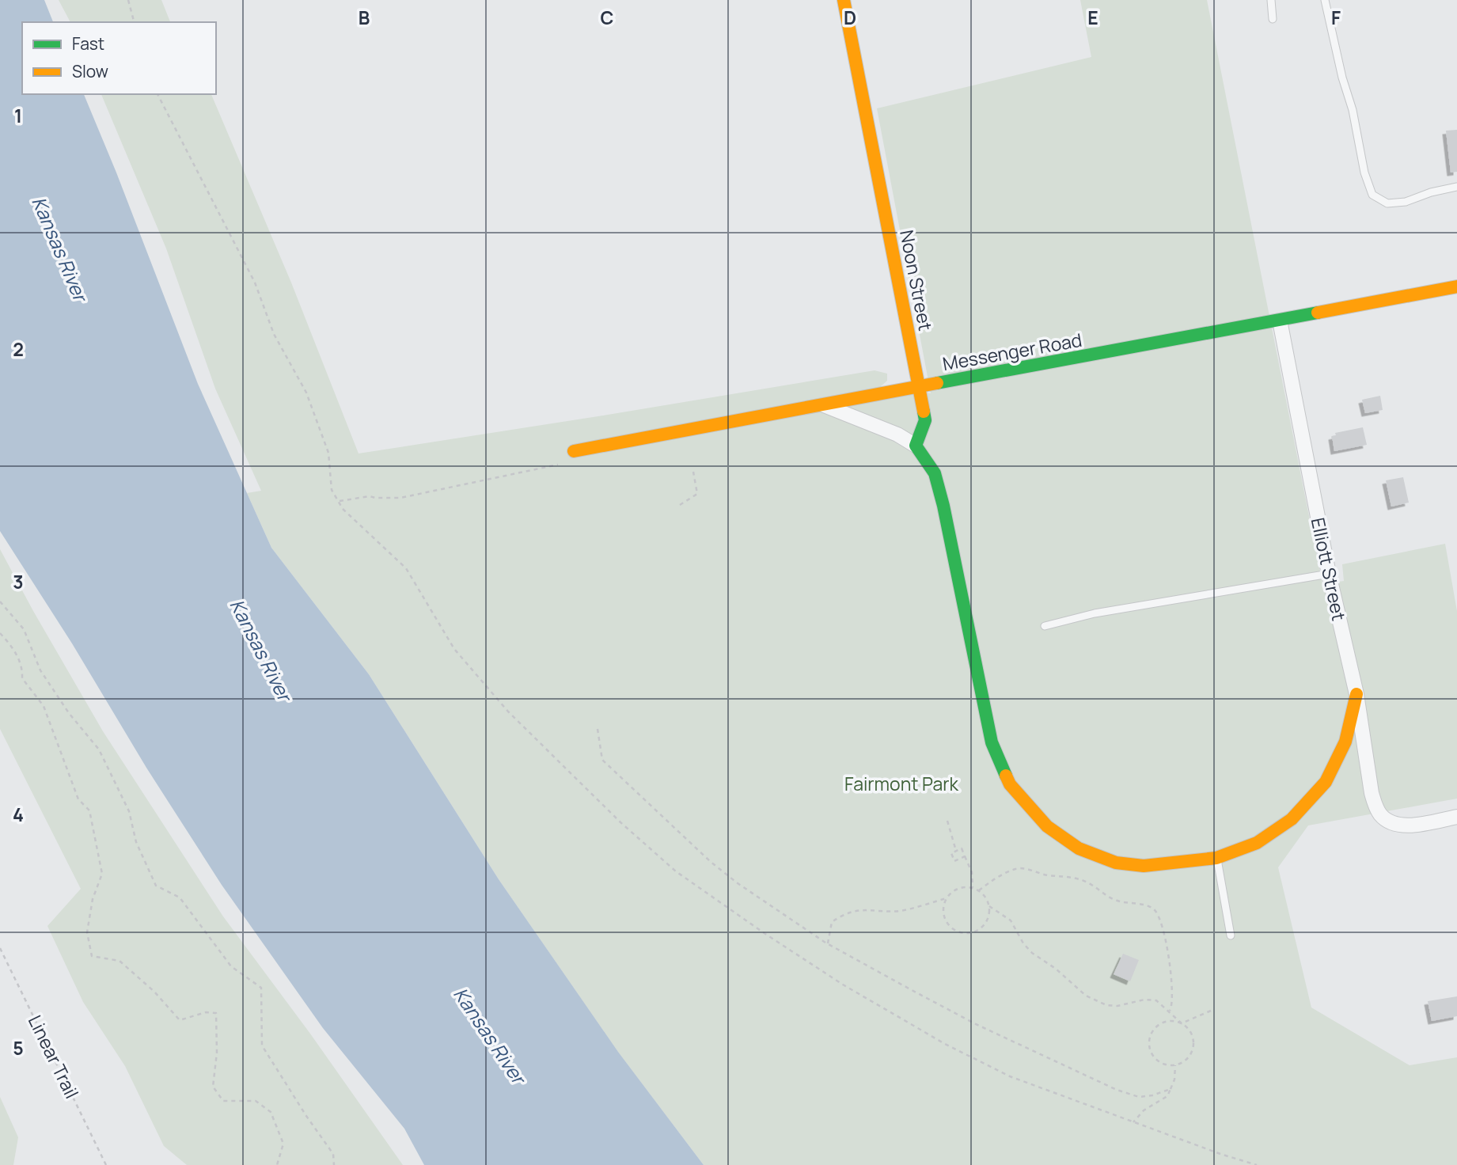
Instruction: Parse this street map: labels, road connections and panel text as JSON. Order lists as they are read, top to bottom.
{
  "streets": {
    "street": ["Noon Street", "Messenger Road", "Elliott Street"],
    "path": ["Linear Trail"]
  },
  "crossings": [
    ["Noon Street", "Messenger Road"],
    ["Messenger Road", "Elliott Street"]
  ],
  "water": ["Kansas River"],
  "parks": ["Fairmont Park"],
  "legend": ["Fast", "Slow"],
  "grid": {
    "columns": [
      "B",
      "C",
      "D",
      "E",
      "F"
    ],
    "rows": [
      "1",
      "2",
      "3",
      "4",
      "5"
    ]
  }
}
